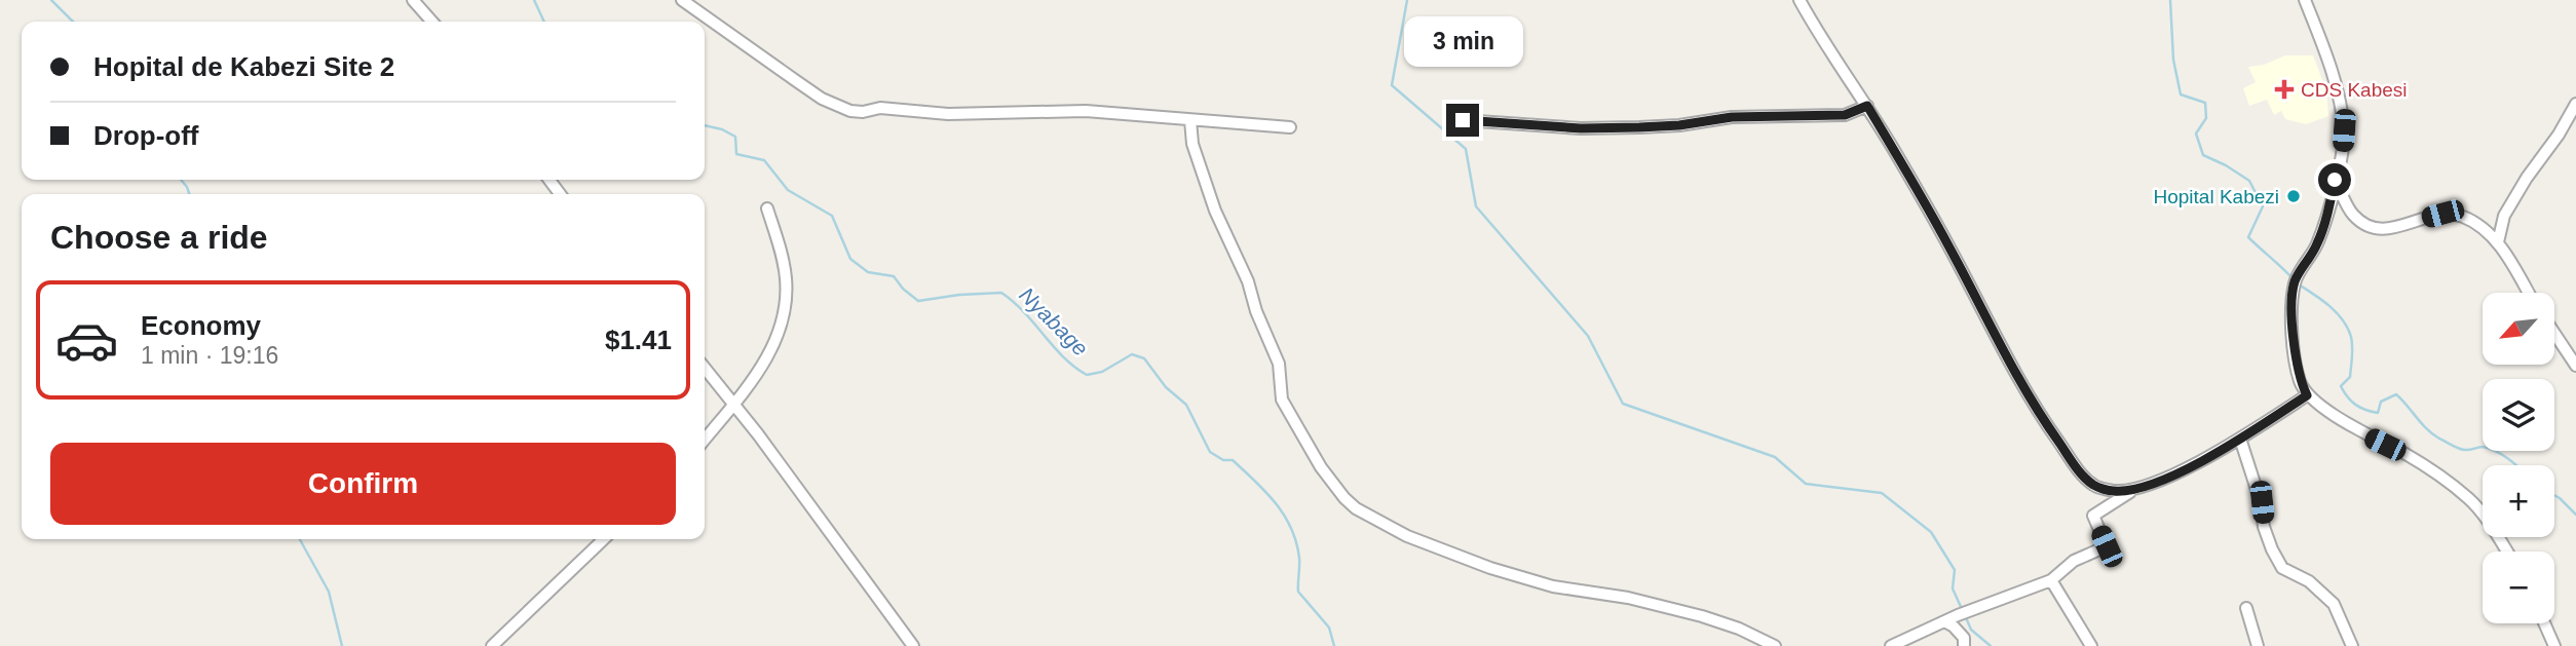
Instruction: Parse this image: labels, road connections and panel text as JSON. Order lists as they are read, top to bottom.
{
  "water": ["Nyabage"],
  "places": {
    "health": ["CDS Kabesi"],
    "other": ["Hopital Kabezi"]
  },
  "north": "bottom left",
  "page": {
    "bubble": "3 min",
    "banner": ["Hopital de Kabezi Site 2", "Drop-off"],
    "heading": "Choose a ride",
    "list": [
      {
        "name": "Economy",
        "note": "1 min · 19:16",
        "value": "$1.41"
      }
    ],
    "map_buttons": ["+", "−"],
    "buttons": "Confirm"
  }
}
